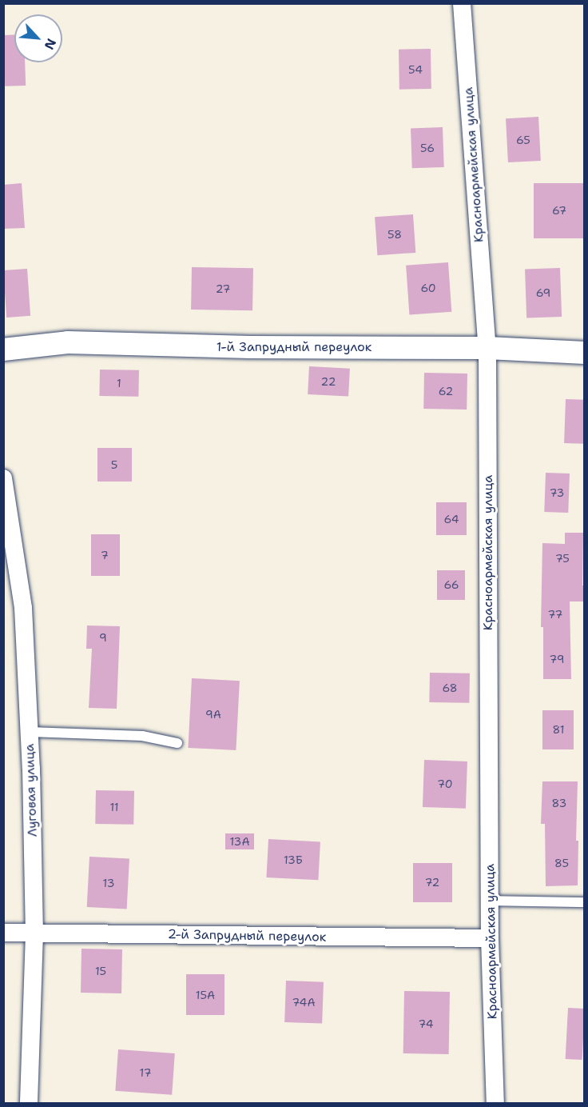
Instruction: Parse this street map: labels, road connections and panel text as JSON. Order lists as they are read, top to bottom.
{
  "streets": {
    "street": [
      "Красноармейская улица",
      "1-й Запрудный переулок",
      "Луговая улица",
      "2-й Запрудный переулок"
    ]
  },
  "crossings": [
    ["Красноармейская улица", "1-й Запрудный переулок"],
    ["Красноармейская улица", "2-й Запрудный переулок"],
    ["Луговая улица", "2-й Запрудный переулок"]
  ],
  "house_numbers": [
    "54",
    "65",
    "56",
    "67",
    "58",
    "60",
    "27",
    "69",
    "22",
    "1",
    "62",
    "5",
    "73",
    "64",
    "7",
    "75",
    "66",
    "77",
    "9",
    "79",
    "68",
    "9А",
    "81",
    "70",
    "83",
    "11",
    "13А",
    "13Б",
    "85",
    "72",
    "13",
    "15",
    "15А",
    "74А",
    "74",
    "17"
  ],
  "north": "bottom right"
}
